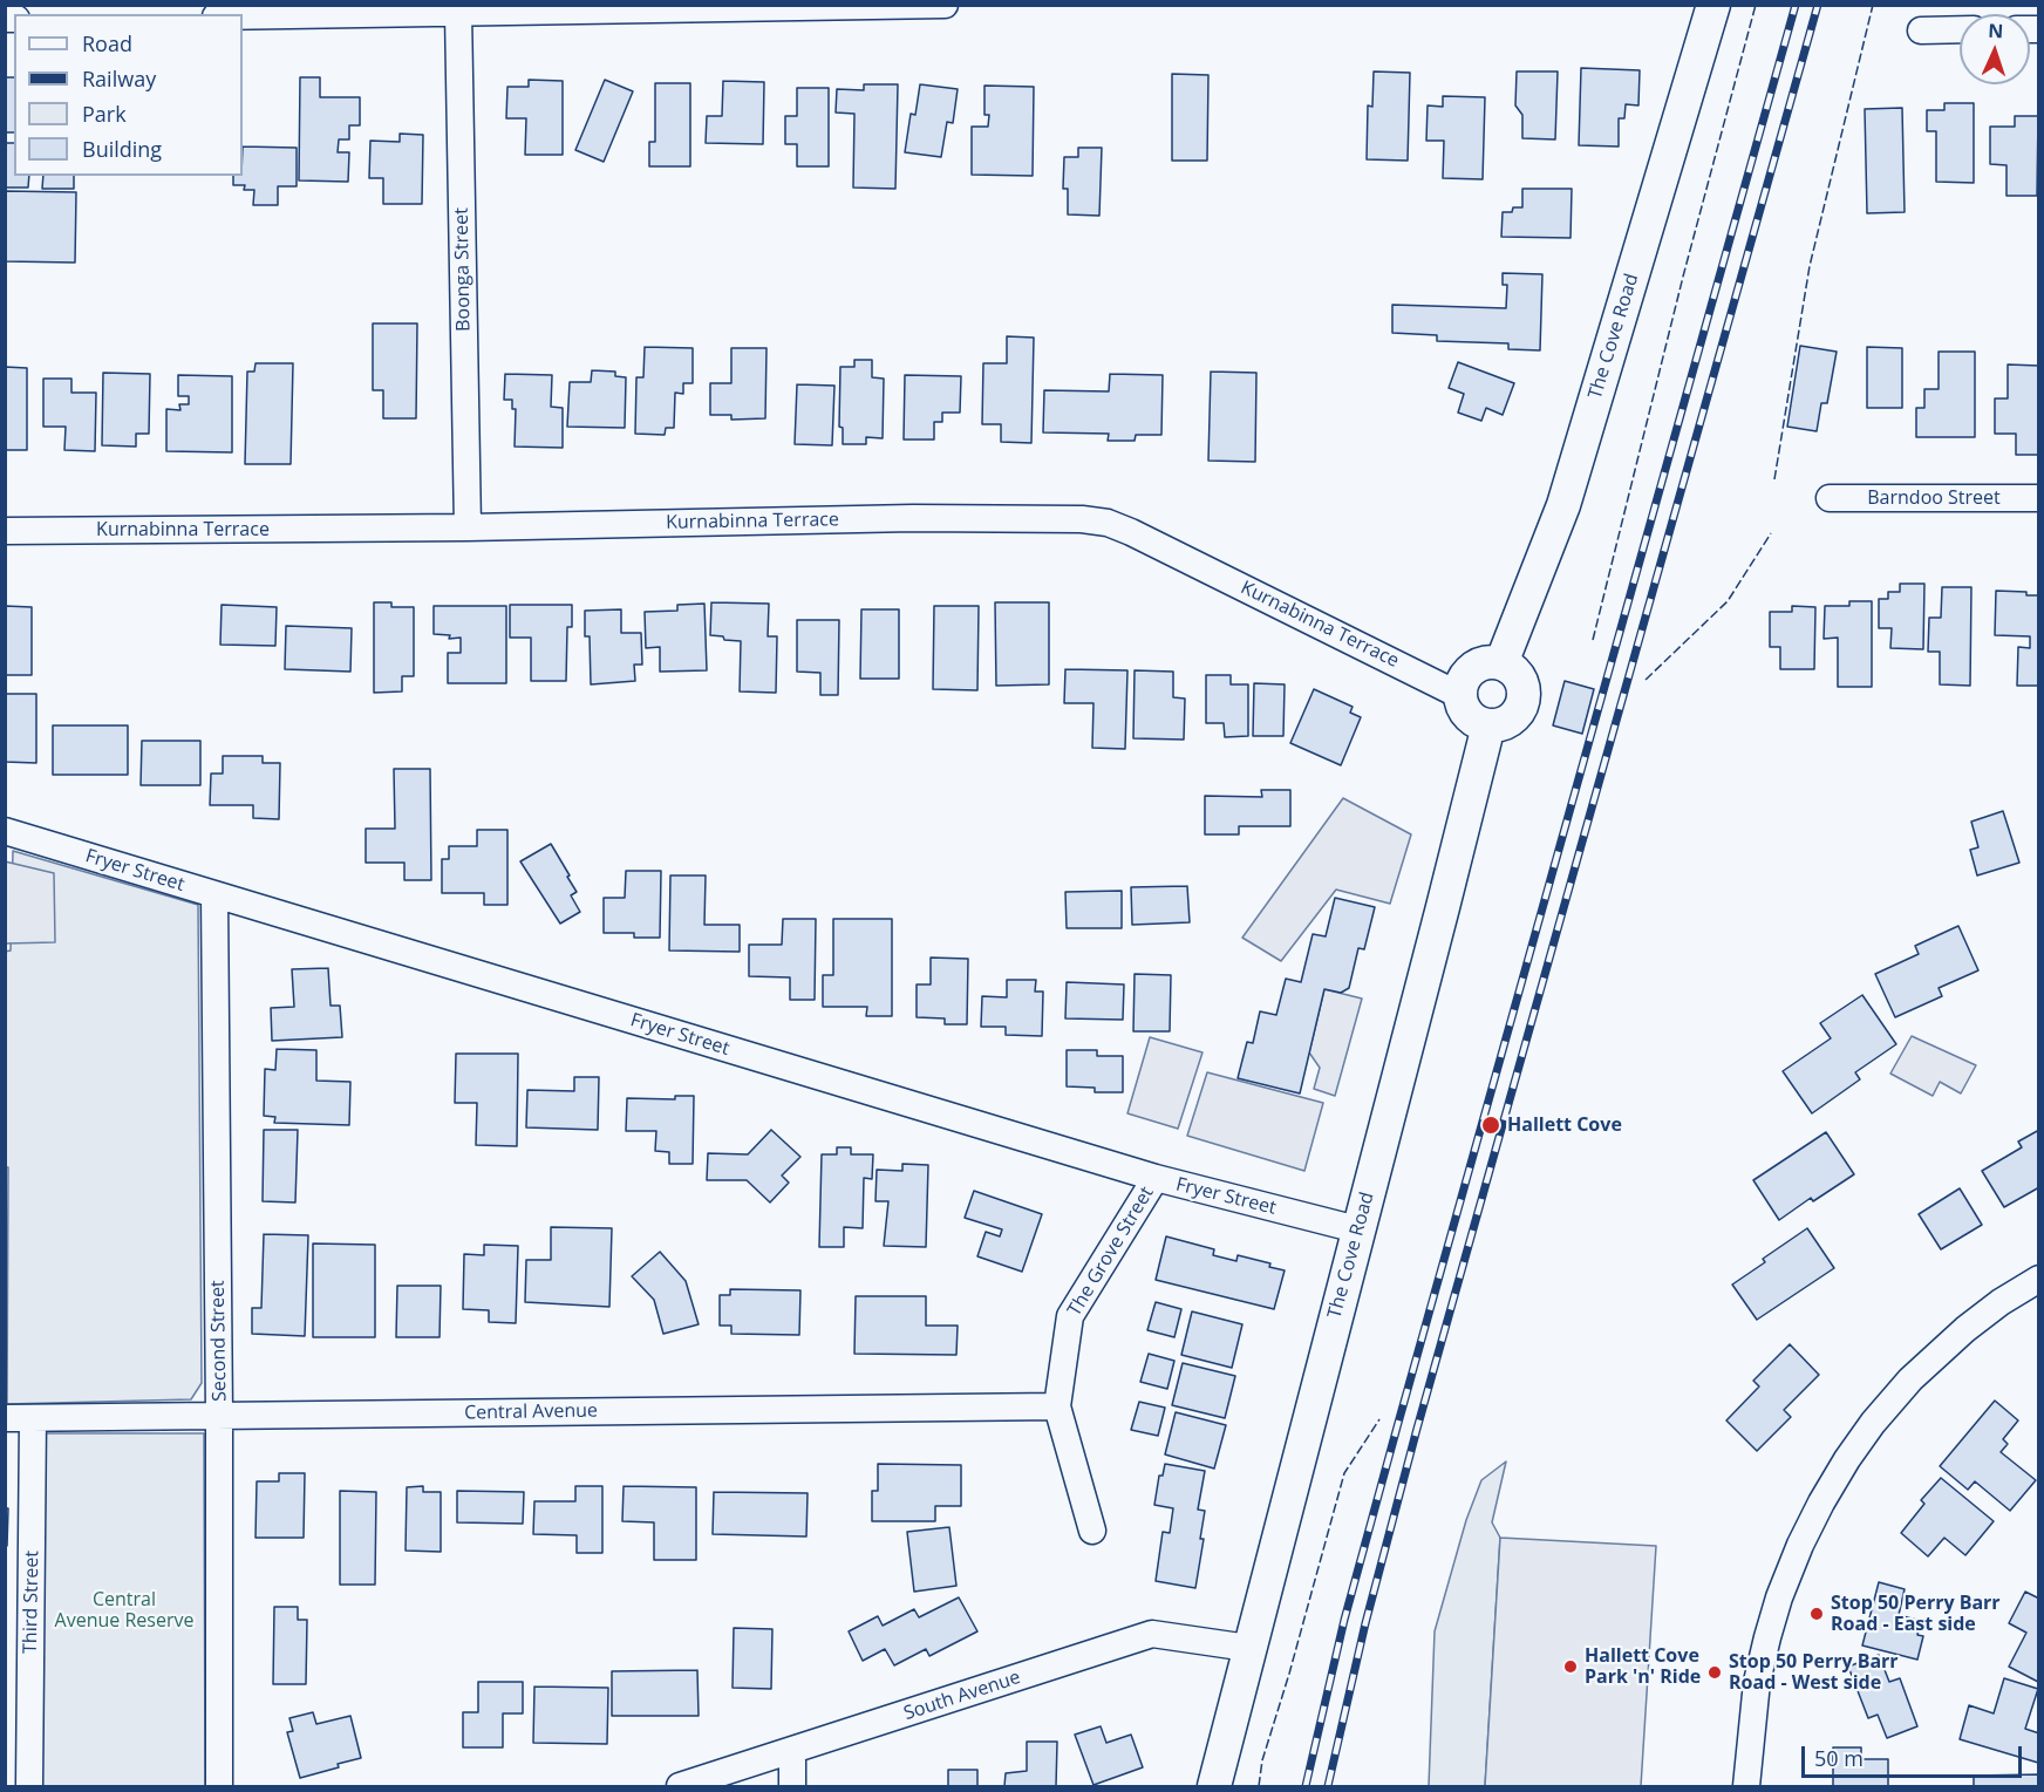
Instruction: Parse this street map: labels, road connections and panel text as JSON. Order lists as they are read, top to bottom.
{
  "streets": {
    "street": [
      "Boonga Street",
      "The Cove Road",
      "Barndoo Street",
      "Kurnabinna Terrace",
      "Fryer Street",
      "The Grove Street",
      "Second Street",
      "Central Avenue",
      "Third Street",
      "South Avenue"
    ]
  },
  "crossings": [
    ["Boonga Street", "Kurnabinna Terrace"],
    ["The Cove Road", "Kurnabinna Terrace"],
    ["The Cove Road", "Fryer Street"],
    ["The Cove Road", "South Avenue"],
    ["Fryer Street", "The Grove Street"],
    ["Fryer Street", "Second Street"],
    ["The Grove Street", "Central Avenue"],
    ["Second Street", "Central Avenue"],
    ["Central Avenue", "Third Street"]
  ],
  "parks": ["Central Avenue Reserve"],
  "places": [
    "Hallett Cove",
    "Stop 50 Perry Barr Road - East side",
    "Hallett Cove Park 'n' Ride",
    "Stop 50 Perry Barr Road - West side"
  ],
  "legend": [
    "Road",
    "Railway",
    "Park",
    "Building"
  ],
  "scale_bar": "50 m",
  "north": "top"
}
